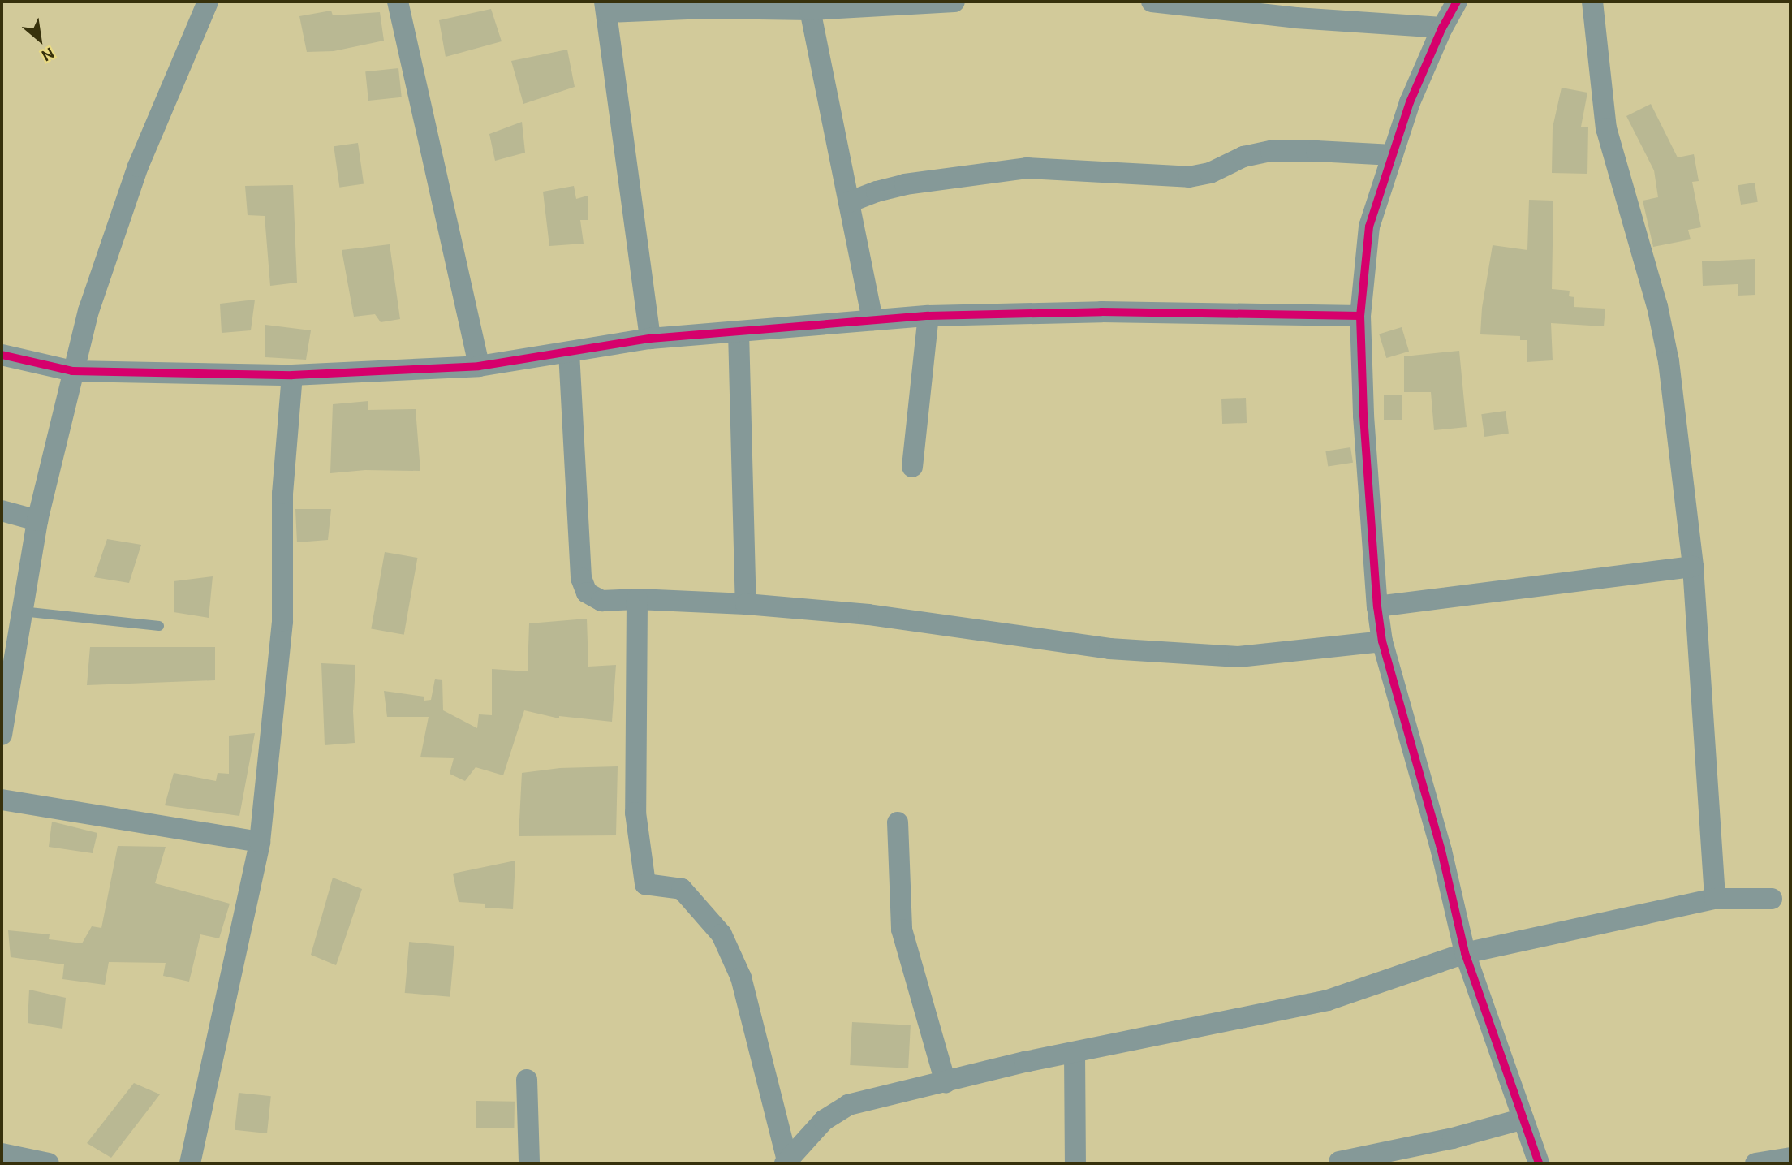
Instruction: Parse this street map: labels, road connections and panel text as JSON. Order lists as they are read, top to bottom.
{
  "north": "bottom right"
}
